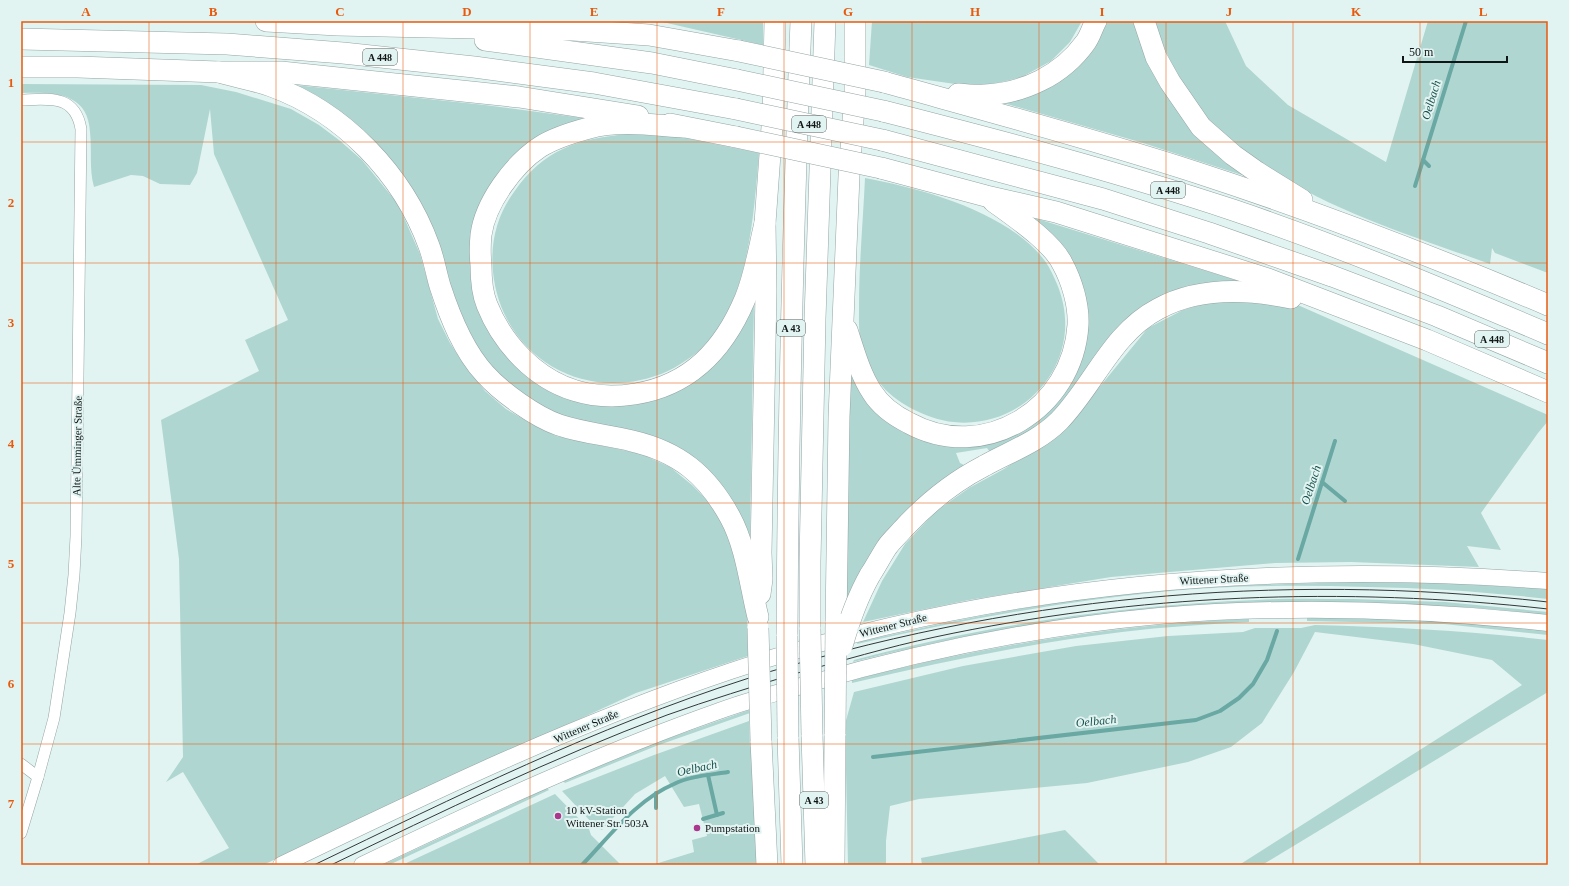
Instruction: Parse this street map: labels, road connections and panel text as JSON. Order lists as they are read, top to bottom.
{
  "streets": {
    "highway": ["A 448", "A 43"],
    "main road": ["Wittener Straße"],
    "street": ["Alte Ümminger Straße"]
  },
  "water": ["Oelbach"],
  "places": ["10 kV-Station Wittener Str. 503A", "Pumpstation"],
  "scale_bar": "50 m",
  "grid": {
    "columns": [
      "A",
      "B",
      "C",
      "D",
      "E",
      "F",
      "G",
      "H",
      "I",
      "J",
      "K",
      "L"
    ],
    "rows": [
      "1",
      "2",
      "3",
      "4",
      "5",
      "6",
      "7"
    ]
  }
}
